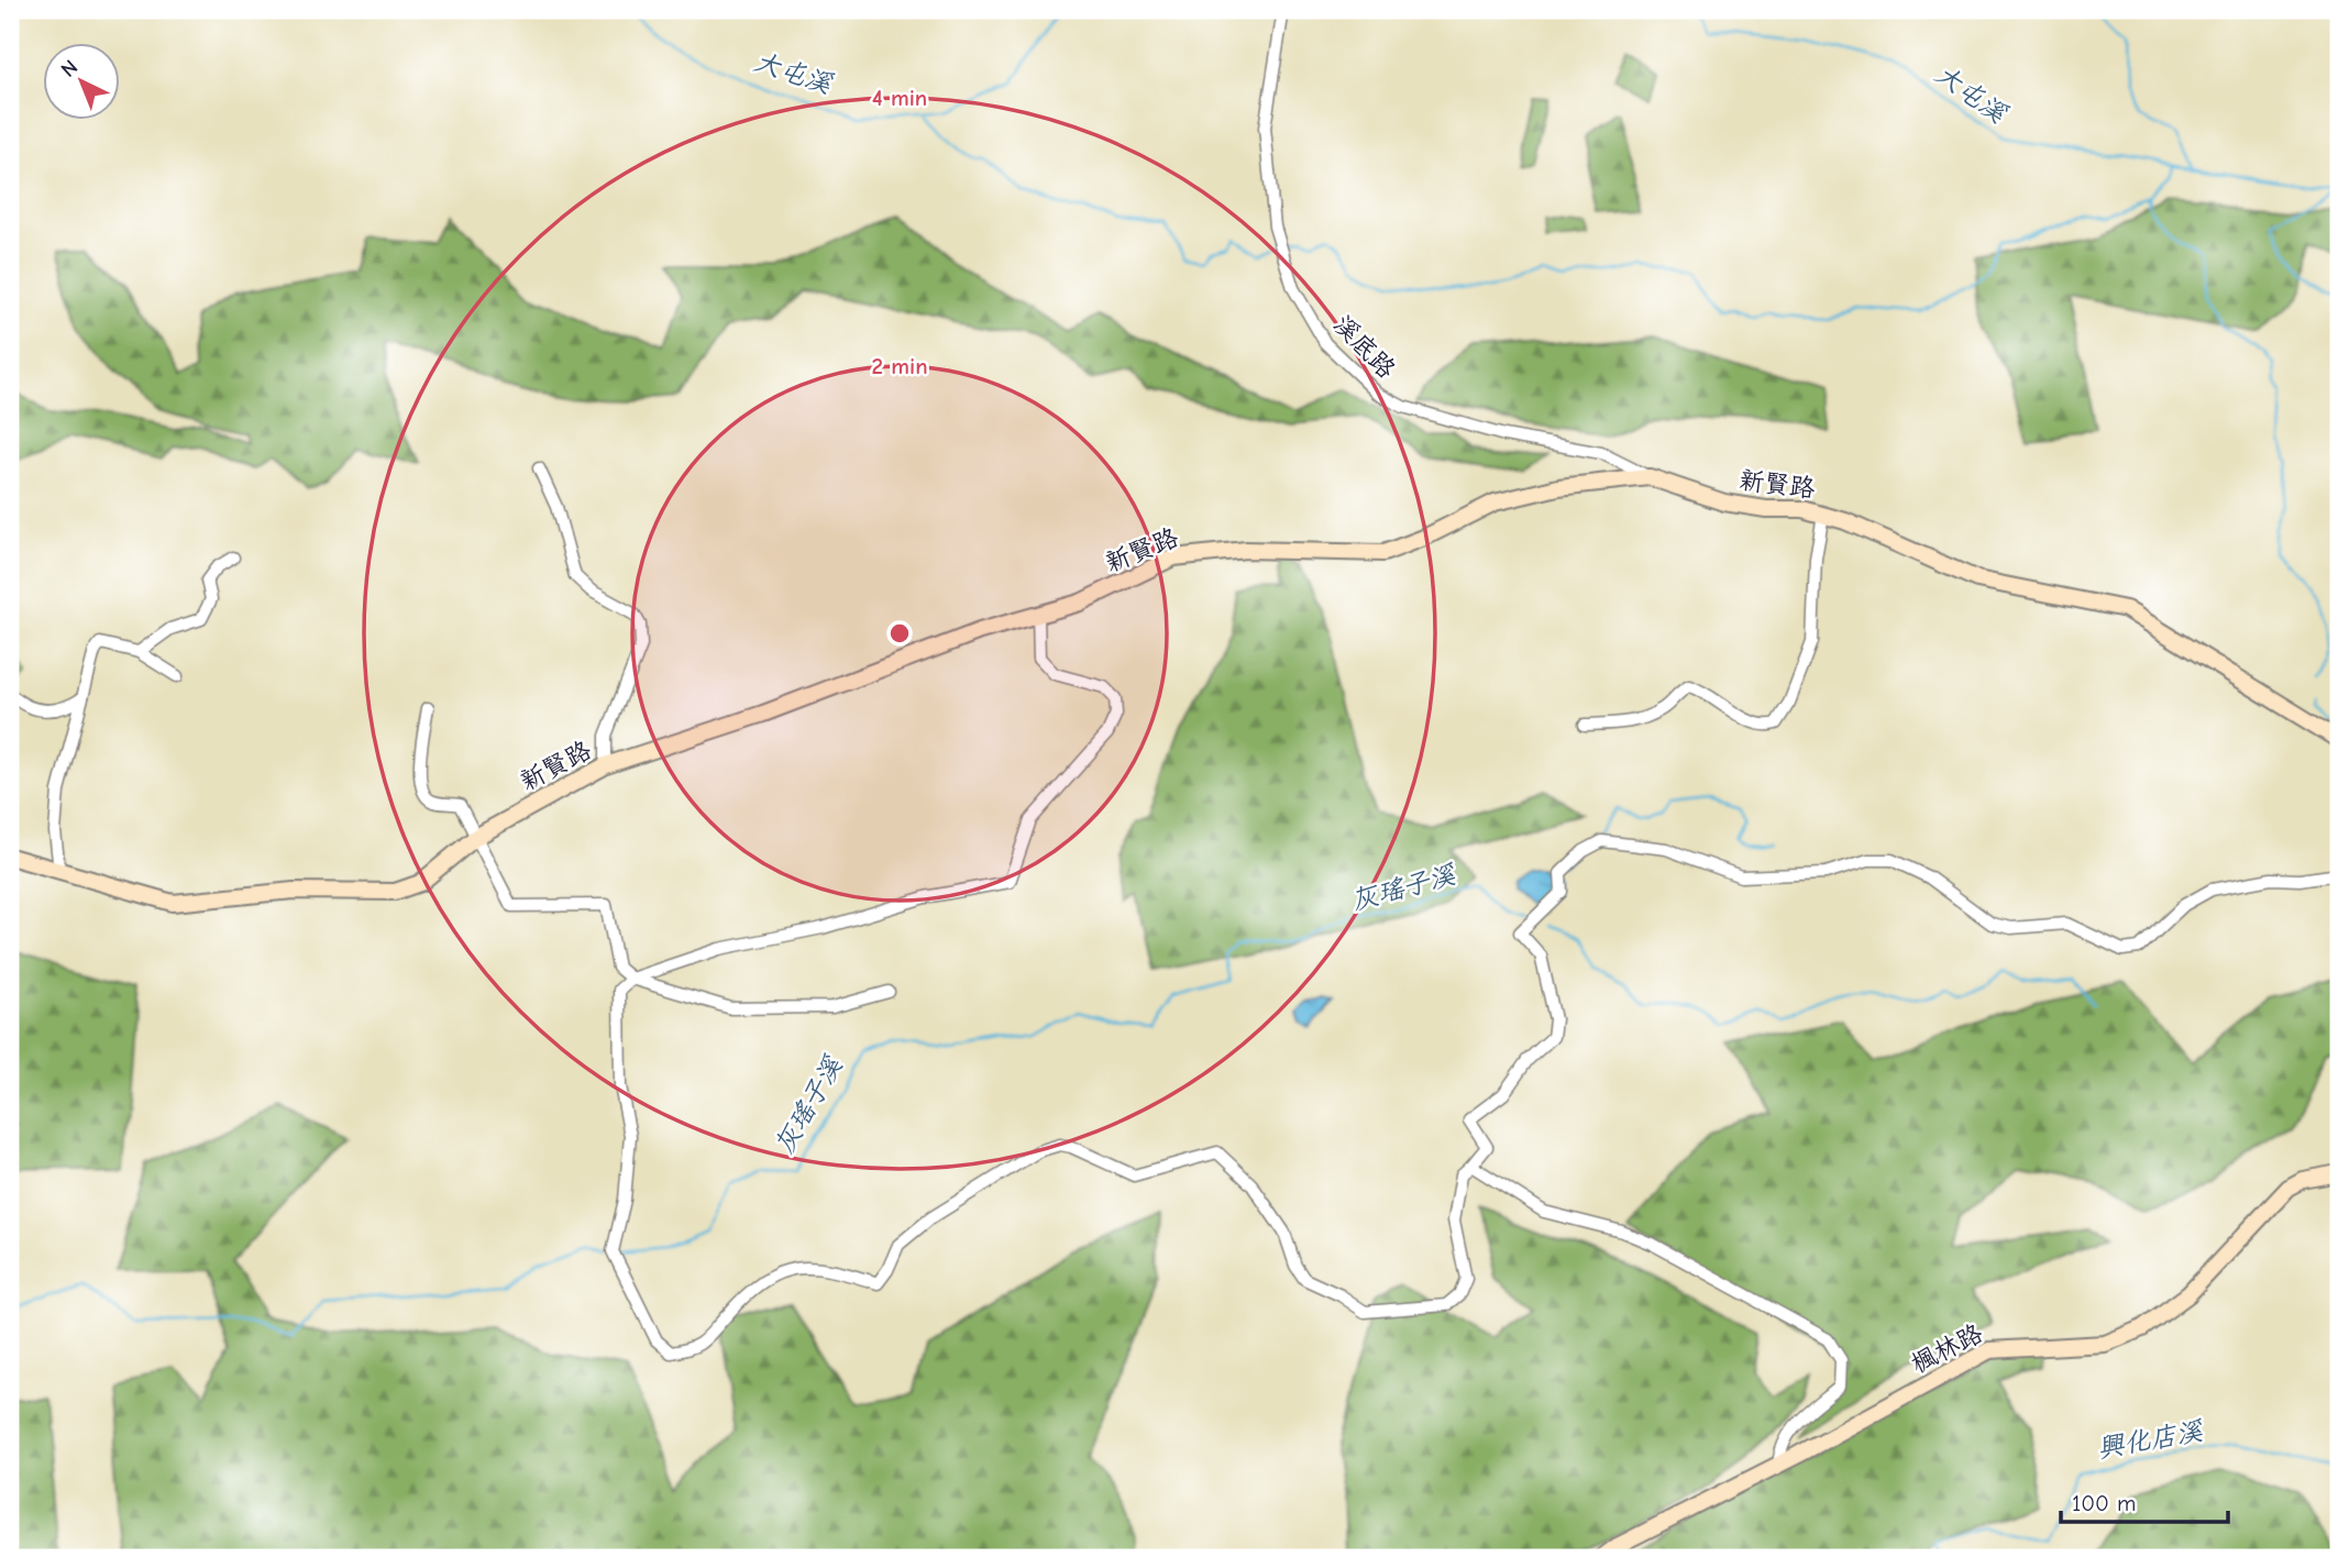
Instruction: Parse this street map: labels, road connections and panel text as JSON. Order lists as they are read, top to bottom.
{
  "streets": {
    "street": ["溪底路", "新賢路", "楓林路"]
  },
  "crossings": [
    ["溪底路", "新賢路"]
  ],
  "water": ["大屯溪", "灰瑤子溪", "興化店溪"],
  "scale_bar": "100 m",
  "north": "top left",
  "rings": ["4 min", "2 min"]
}
